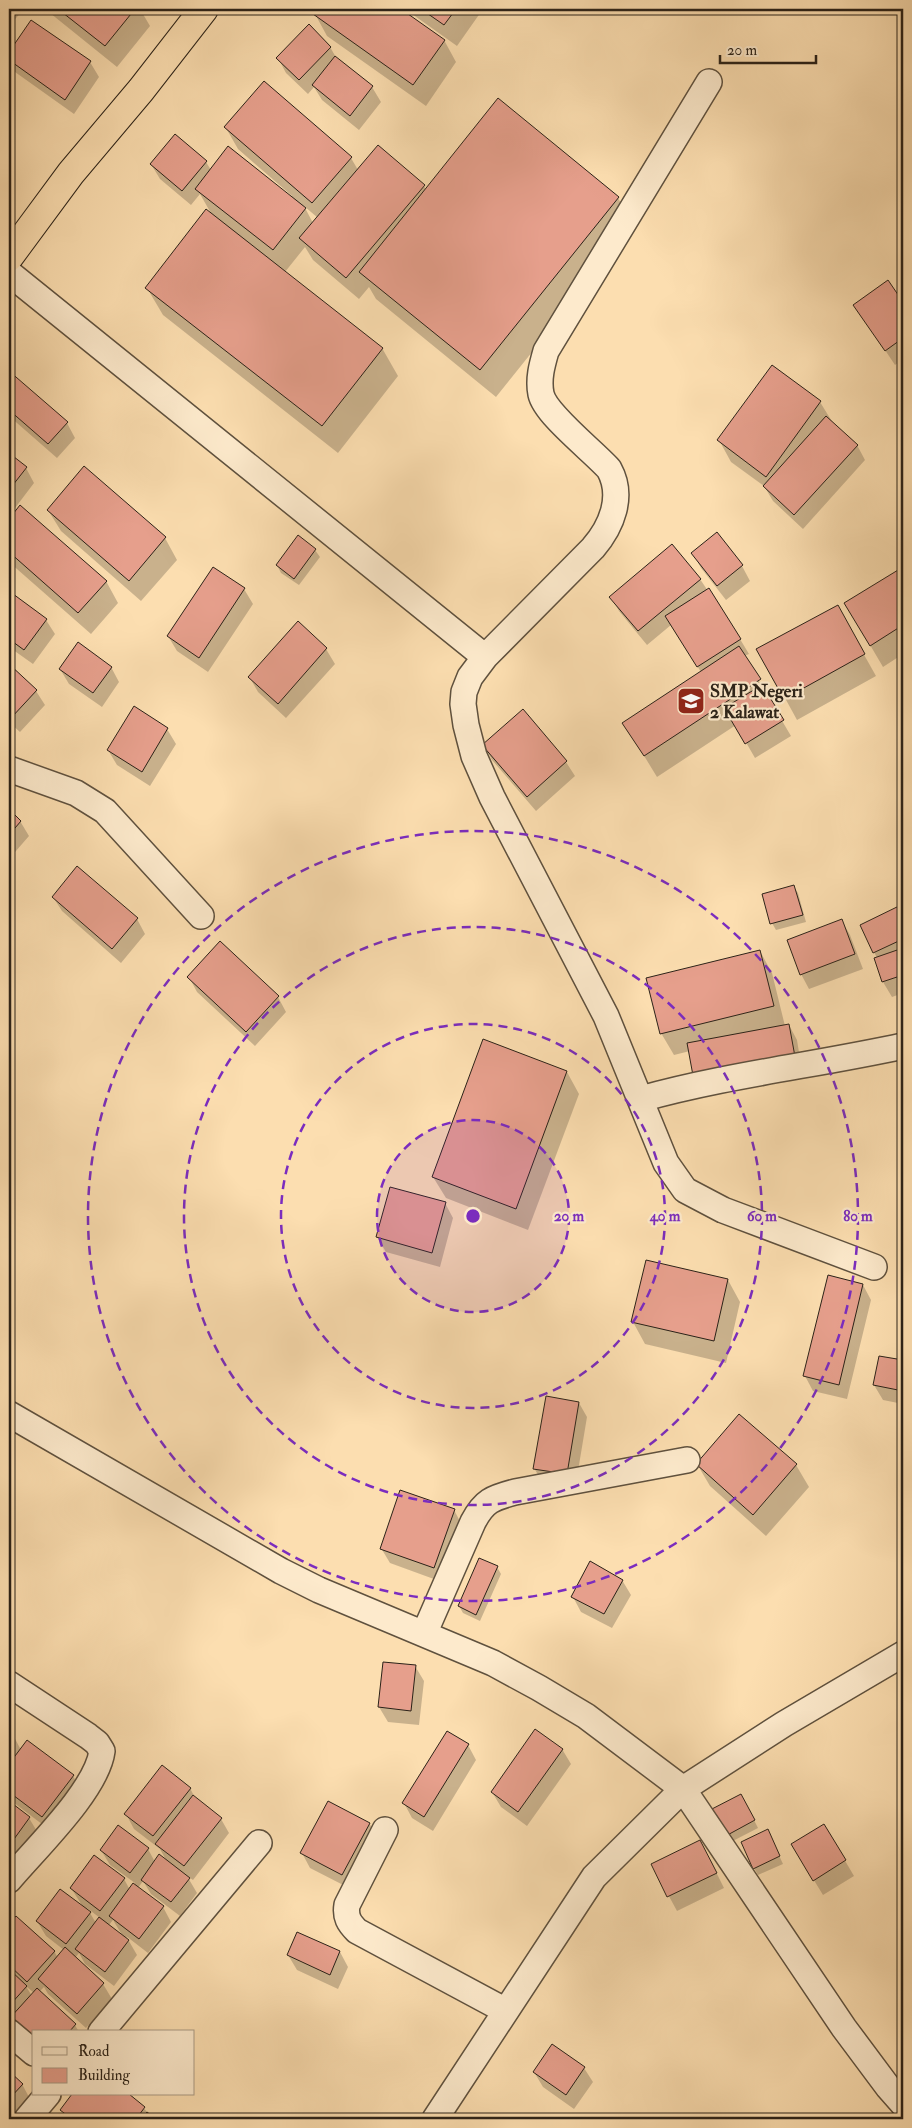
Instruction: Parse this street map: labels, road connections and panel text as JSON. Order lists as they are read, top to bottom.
{
  "places": {
    "school or university": ["SMP Negeri 2 Kalawat"]
  },
  "legend": ["Road", "Building"],
  "scale_bar": "20 m",
  "rings": [
    "20 m",
    "40 m",
    "60 m",
    "80 m"
  ]
}
